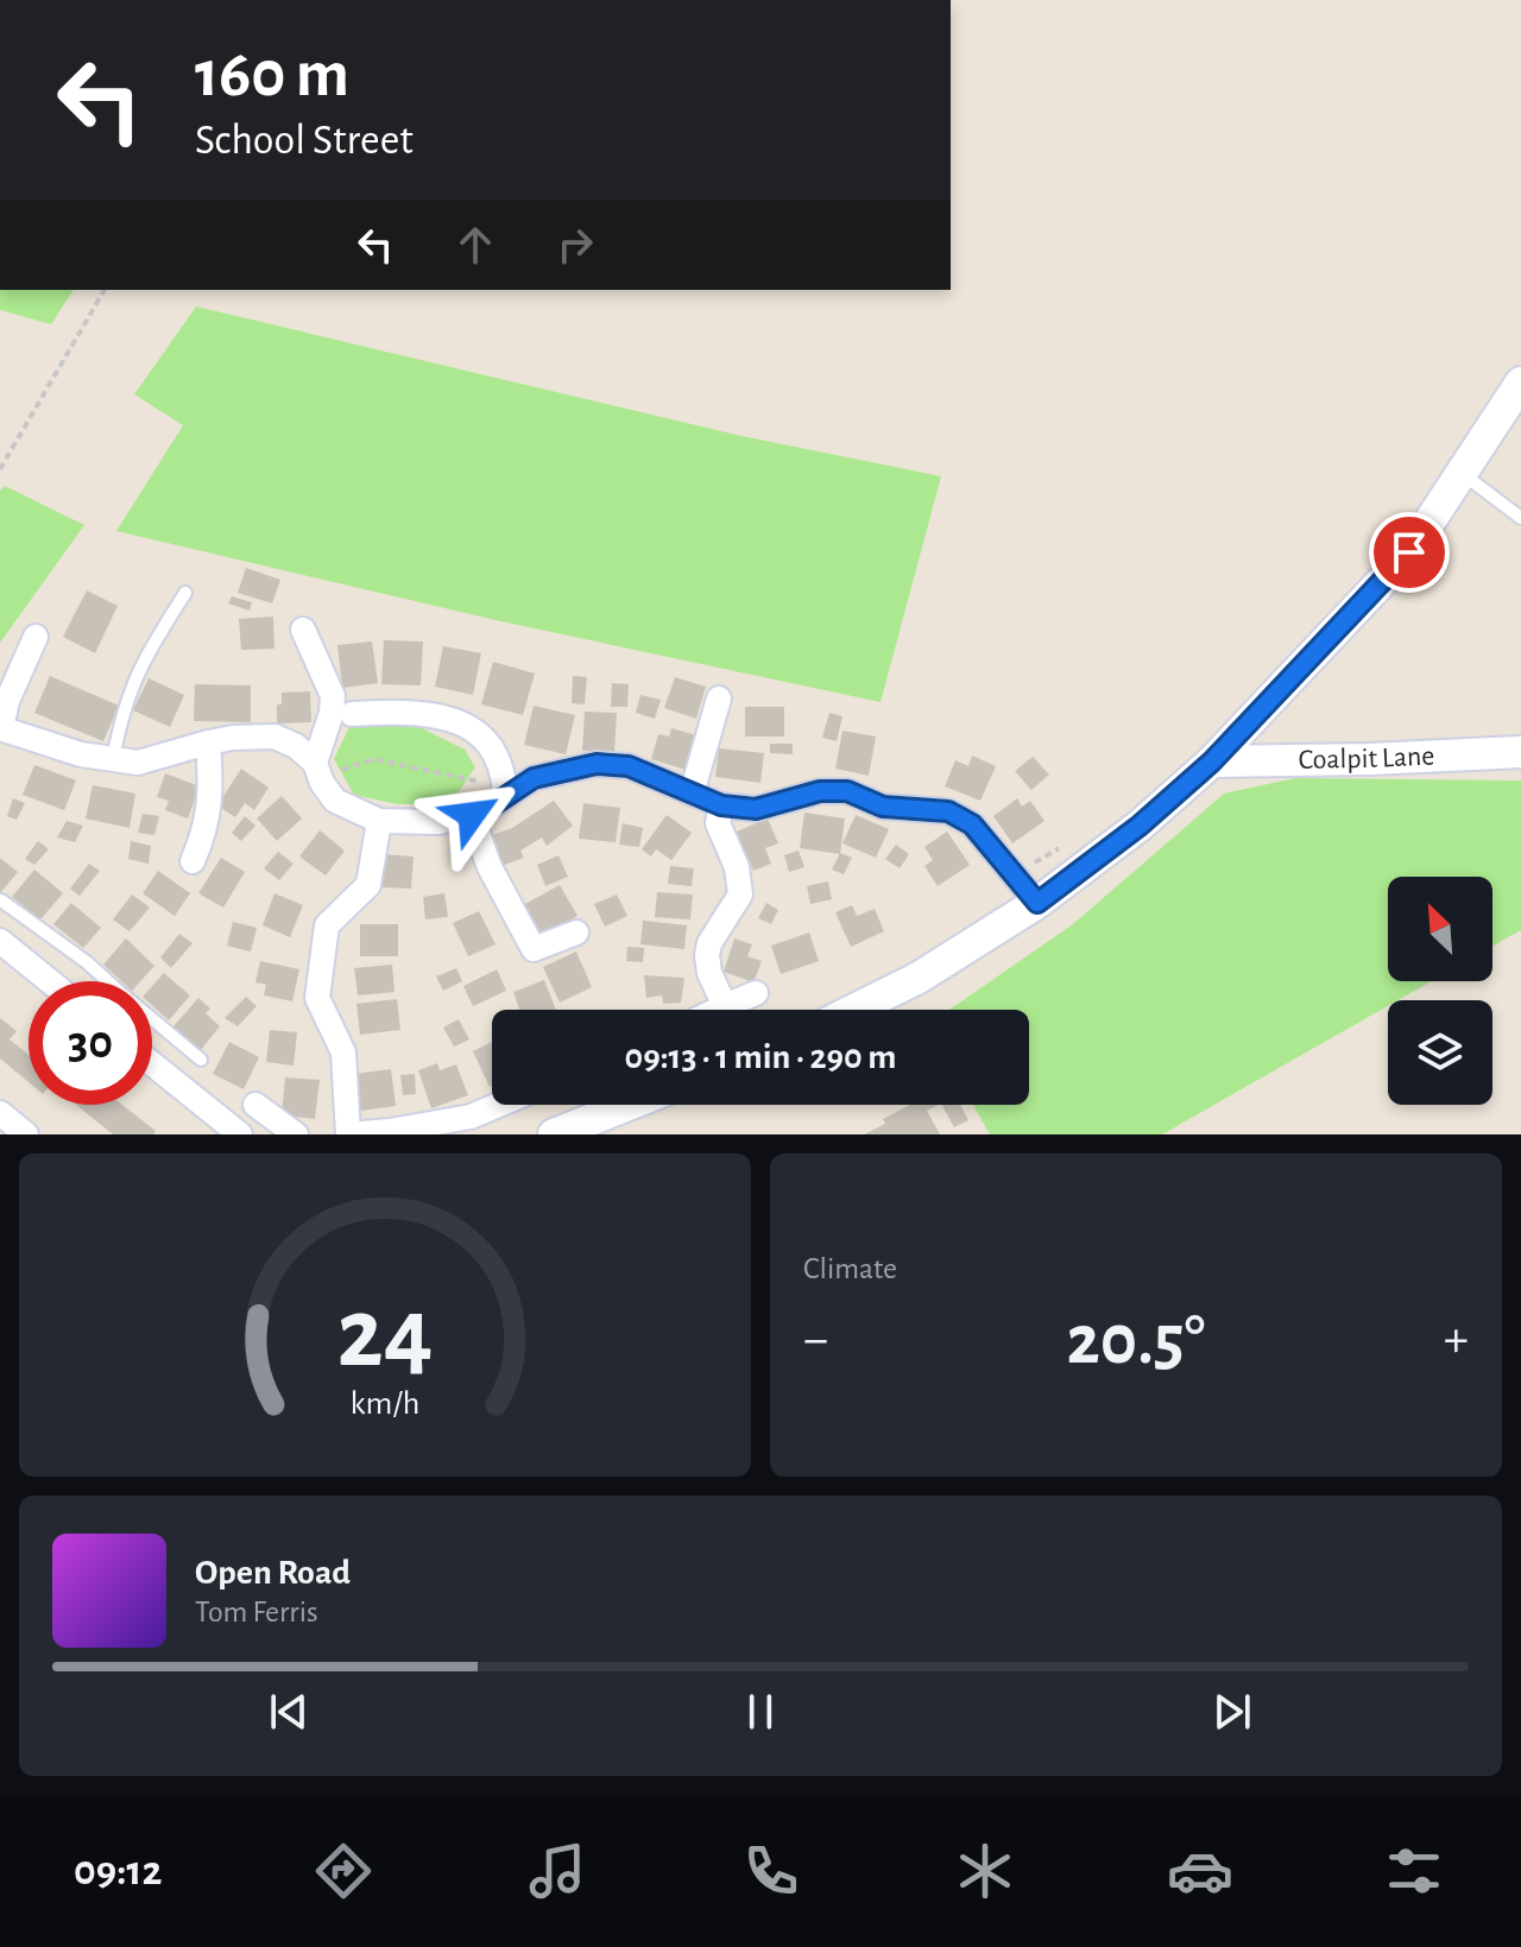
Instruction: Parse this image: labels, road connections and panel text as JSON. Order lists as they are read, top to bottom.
{
  "streets": {
    "street": ["Coalpit Lane"]
  },
  "north": "top left",
  "page": {
    "turn": ["160 m", "School Street"],
    "limit": "30",
    "trip": "09:13 · 1 min · 290 m",
    "tile": "Climate",
    "heat": ["−", "20.5°", "+"],
    "song": ["Open Road", "Tom Ferris"],
    "tabs": "09:12",
    "gauge": ["24", "km/h"]
  }
}
